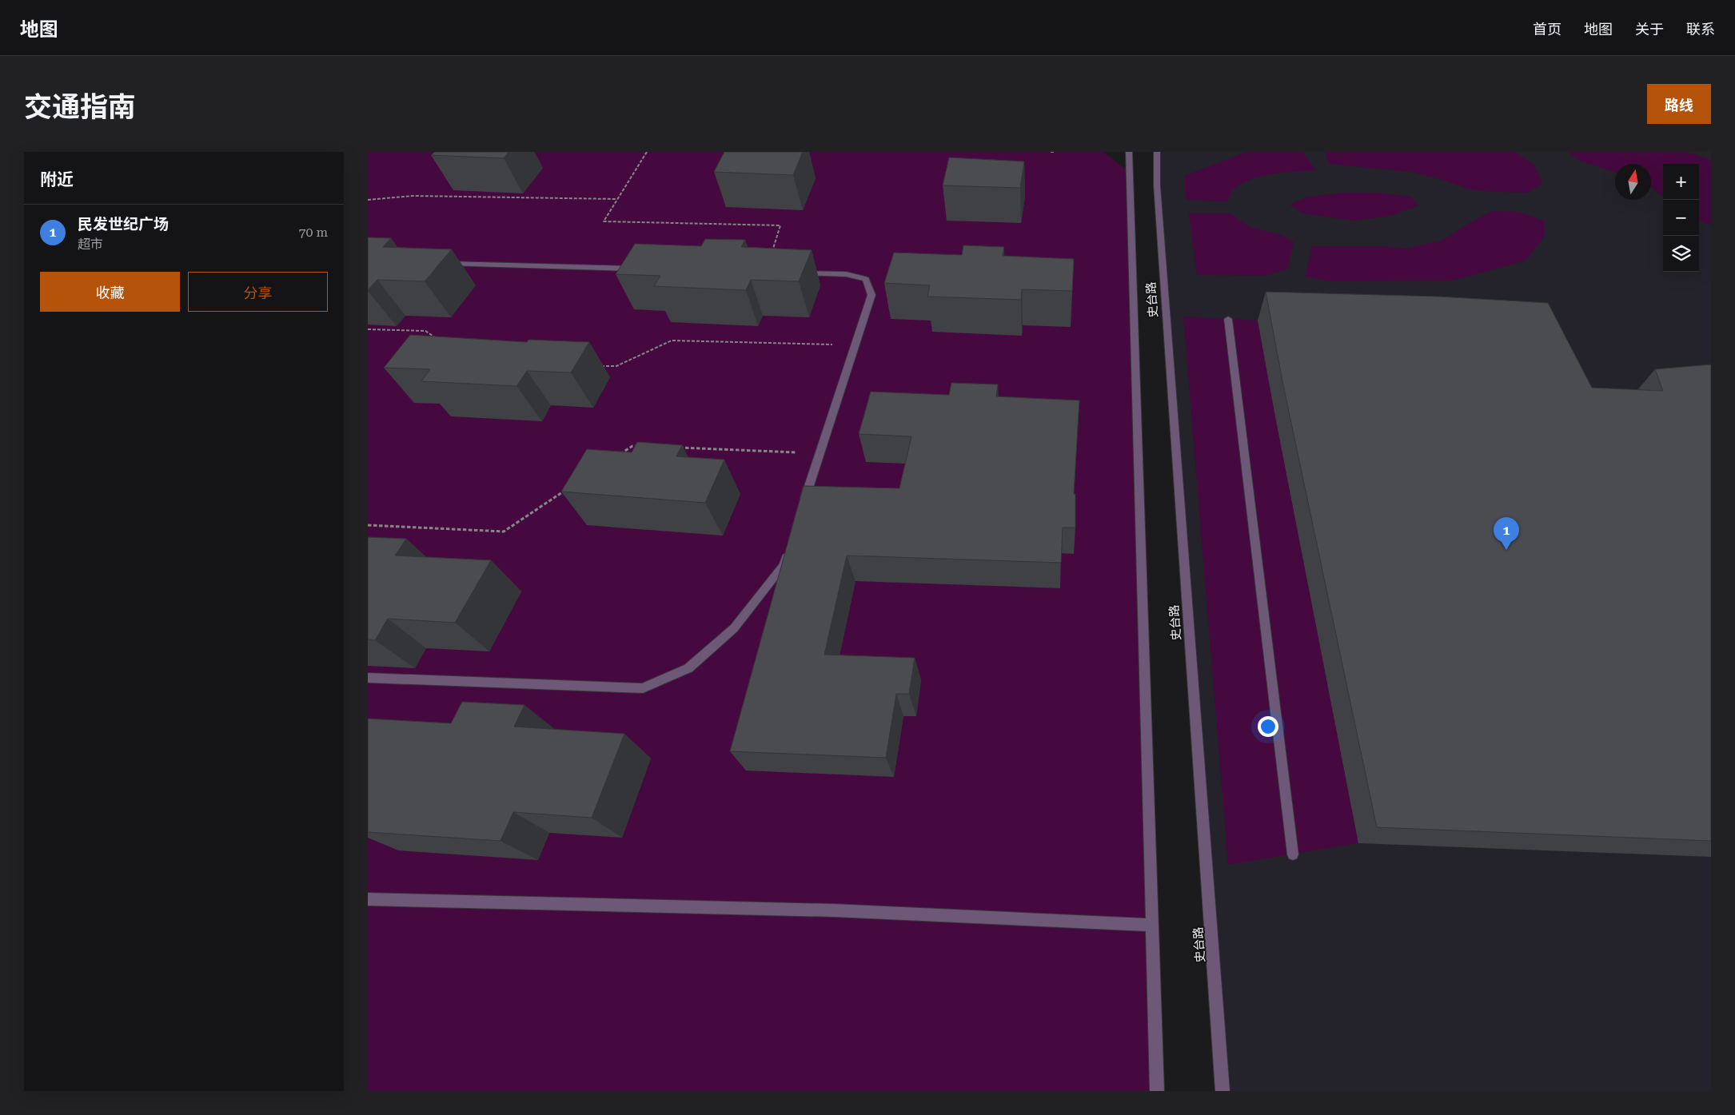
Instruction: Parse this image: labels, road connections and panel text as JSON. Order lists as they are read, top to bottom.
{
  "streets": {
    "street": ["史台路"]
  },
  "north": "top",
  "page": {
    "header": "地图",
    "nav": [
      "首页",
      "地图",
      "关于",
      "联系"
    ],
    "title": "交通指南",
    "buttons": [
      "路线",
      ["收藏", "分享"]
    ],
    "heading": "附近",
    "map_buttons": ["+", "−"],
    "list": [
      {
        "mark": "1",
        "name": "民发世纪广场",
        "note": "超市",
        "value": "70 m"
      }
    ],
    "pins": "1"
  }
}
